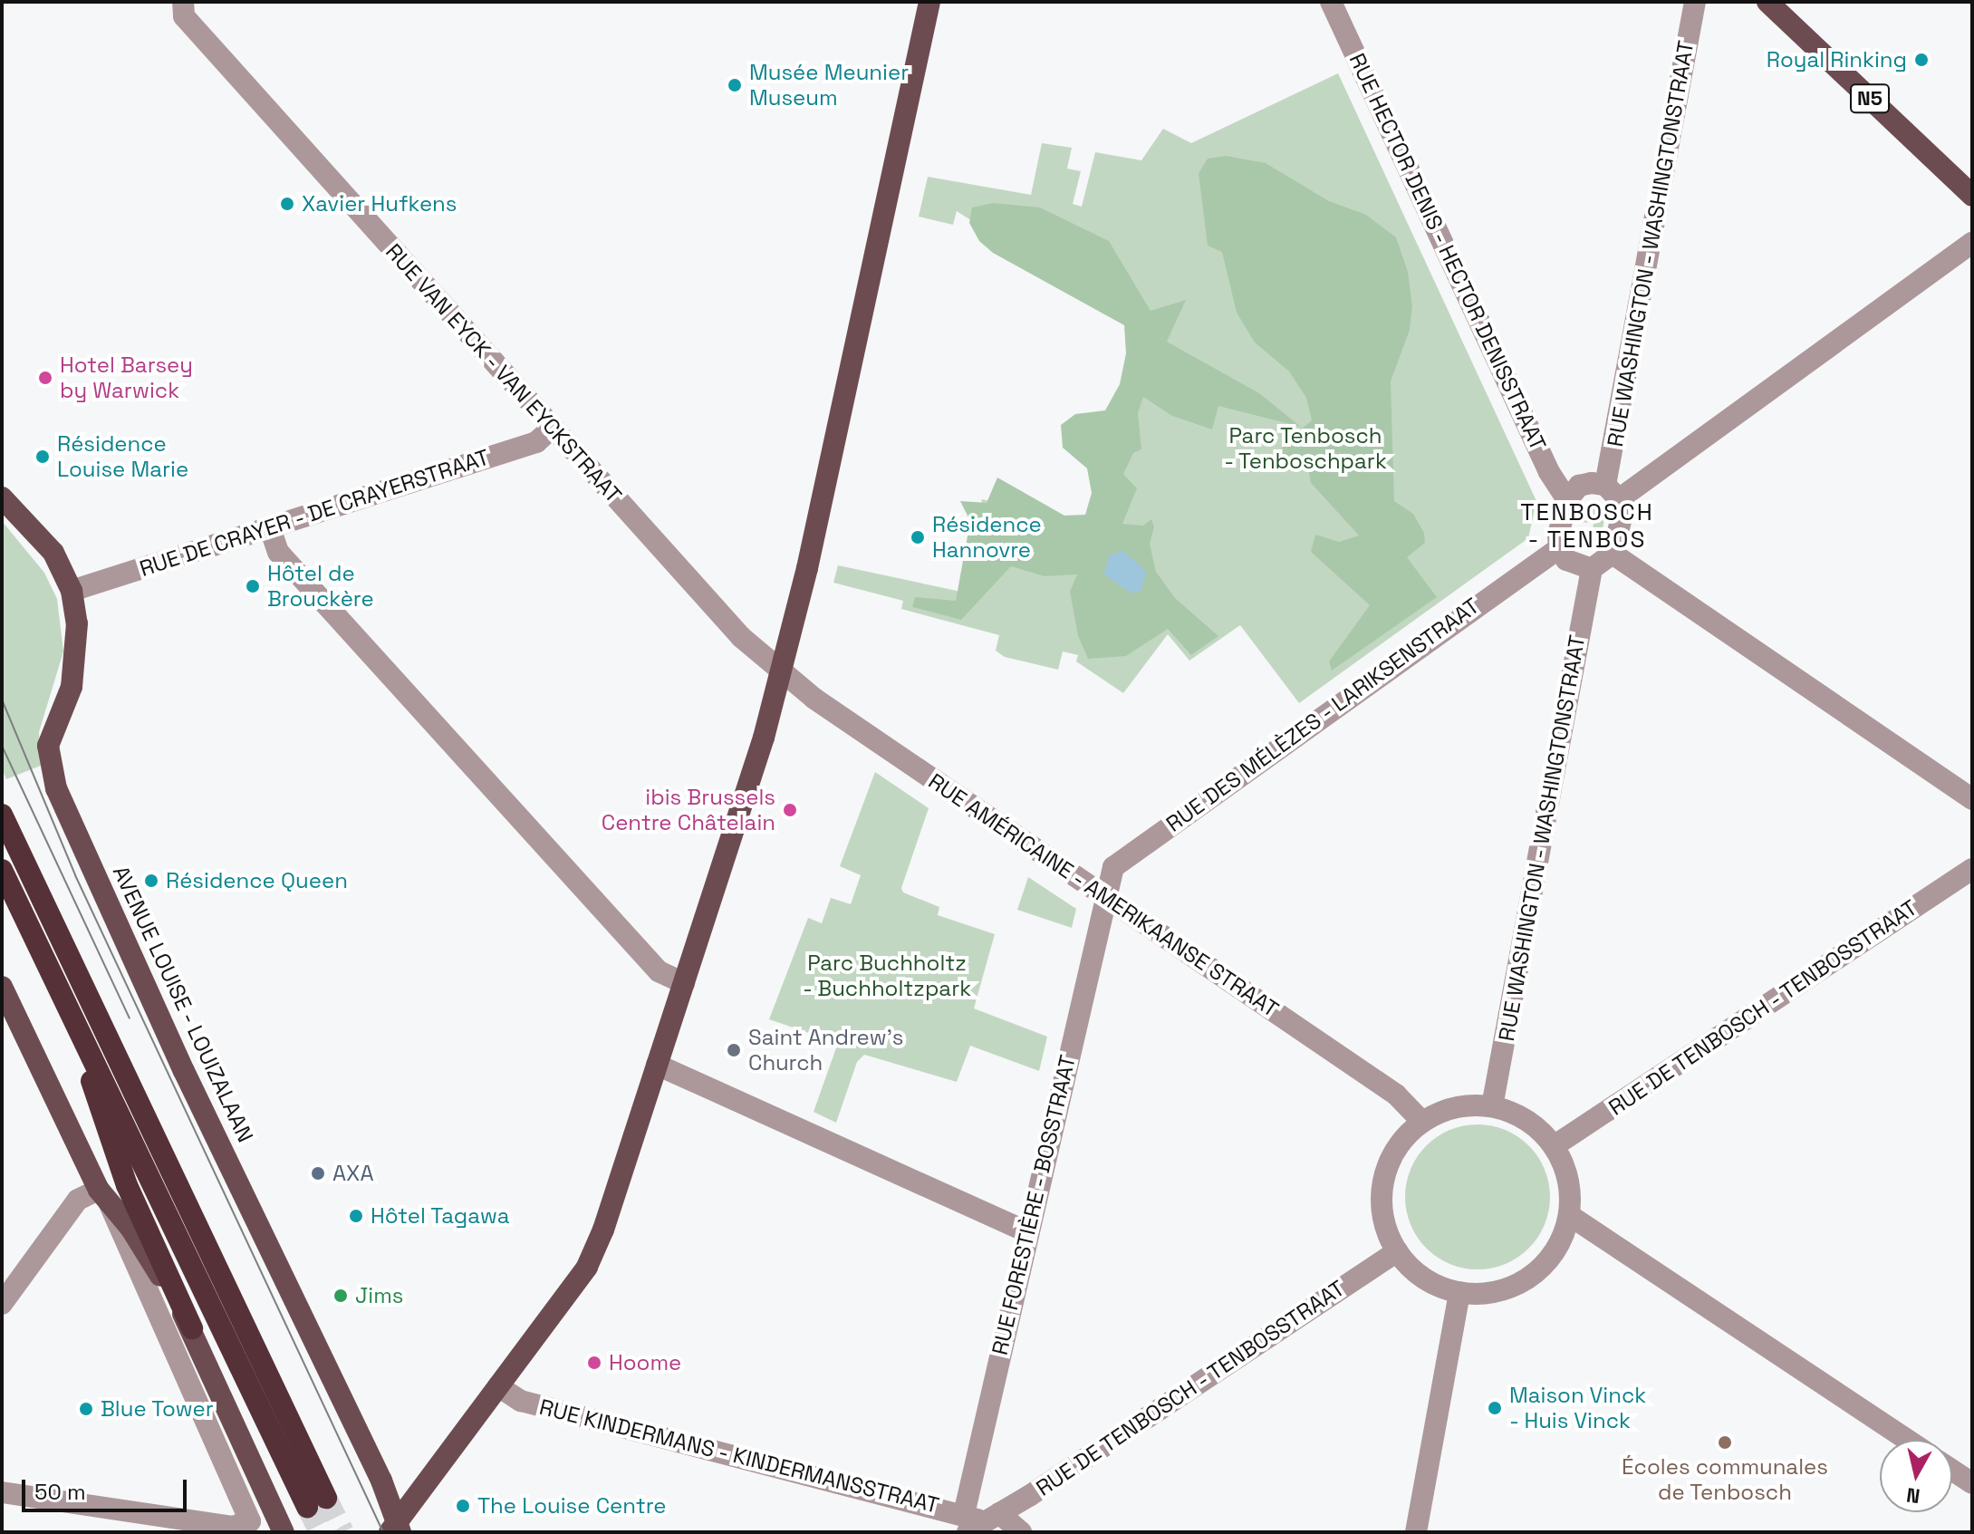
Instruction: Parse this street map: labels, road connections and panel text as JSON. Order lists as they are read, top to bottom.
{
  "streets": {
    "main road": ["N5", "AVENUE LOUISE - LOUIZALAAN"],
    "street": [
      "RUE WASHINGTON - WASHINGTONSTRAAT",
      "RUE HECTOR DENIS - HECTOR DENISSTRAAT",
      "RUE VAN EYCK - VAN EYCKSTRAAT",
      "RUE DE CRAYER - DE CRAYERSTRAAT",
      "RUE DES MÉLÈZES - LARIKSENSTRAAT",
      "RUE AMÉRICAINE - AMERIKAANSE STRAAT",
      "RUE DE TENBOSCH - TENBOSSTRAAT",
      "RUE FORESTIÈRE - BOSSTRAAT",
      "RUE KINDERMANS - KINDERMANSSTRAAT"
    ]
  },
  "crossings": [
    ["RUE WASHINGTON - WASHINGTONSTRAAT", "RUE HECTOR DENIS - HECTOR DENISSTRAAT"],
    ["RUE WASHINGTON - WASHINGTONSTRAAT", "RUE DES MÉLÈZES - LARIKSENSTRAAT"],
    ["RUE WASHINGTON - WASHINGTONSTRAAT", "RUE AMÉRICAINE - AMERIKAANSE STRAAT"],
    ["RUE WASHINGTON - WASHINGTONSTRAAT", "RUE DE TENBOSCH - TENBOSSTRAAT"],
    ["RUE HECTOR DENIS - HECTOR DENISSTRAAT", "RUE DES MÉLÈZES - LARIKSENSTRAAT"],
    ["RUE VAN EYCK - VAN EYCKSTRAAT", "RUE DE CRAYER - DE CRAYERSTRAAT"],
    ["RUE VAN EYCK - VAN EYCKSTRAAT", "RUE AMÉRICAINE - AMERIKAANSE STRAAT"],
    ["RUE DE CRAYER - DE CRAYERSTRAAT", "AVENUE LOUISE - LOUIZALAAN"],
    ["RUE DES MÉLÈZES - LARIKSENSTRAAT", "RUE AMÉRICAINE - AMERIKAANSE STRAAT"],
    ["RUE DES MÉLÈZES - LARIKSENSTRAAT", "RUE FORESTIÈRE - BOSSTRAAT"],
    ["RUE AMÉRICAINE - AMERIKAANSE STRAAT", "RUE DE TENBOSCH - TENBOSSTRAAT"],
    ["RUE AMÉRICAINE - AMERIKAANSE STRAAT", "RUE FORESTIÈRE - BOSSTRAAT"],
    ["RUE DE TENBOSCH - TENBOSSTRAAT", "RUE FORESTIÈRE - BOSSTRAAT"],
    ["RUE DE TENBOSCH - TENBOSSTRAAT", "RUE KINDERMANS - KINDERMANSSTRAAT"],
    ["RUE FORESTIÈRE - BOSSTRAAT", "RUE KINDERMANS - KINDERMANSSTRAAT"]
  ],
  "districts": ["TENBOSCH - TENBOS"],
  "parks": ["Parc Tenbosch - Tenboschpark", "Parc Buchholtz - Buchholtzpark"],
  "places": [
    "Royal Rinking",
    "Musée Meunier Museum",
    "Xavier Hufkens",
    "Hotel Barsey by Warwick",
    "Résidence Louise Marie",
    "Résidence Hannovre",
    "Hôtel de Brouckère",
    "ibis Brussels Centre Châtelain",
    "Résidence Queen",
    "Saint Andrew's Church",
    "AXA",
    "Hôtel Tagawa",
    "Jims",
    "Hoome",
    "Maison Vinck - Huis Vinck",
    "Blue Tower",
    "Écoles communales de Tenbosch",
    "The Louise Centre"
  ],
  "scale_bar": "50 m",
  "north": "bottom"
}
